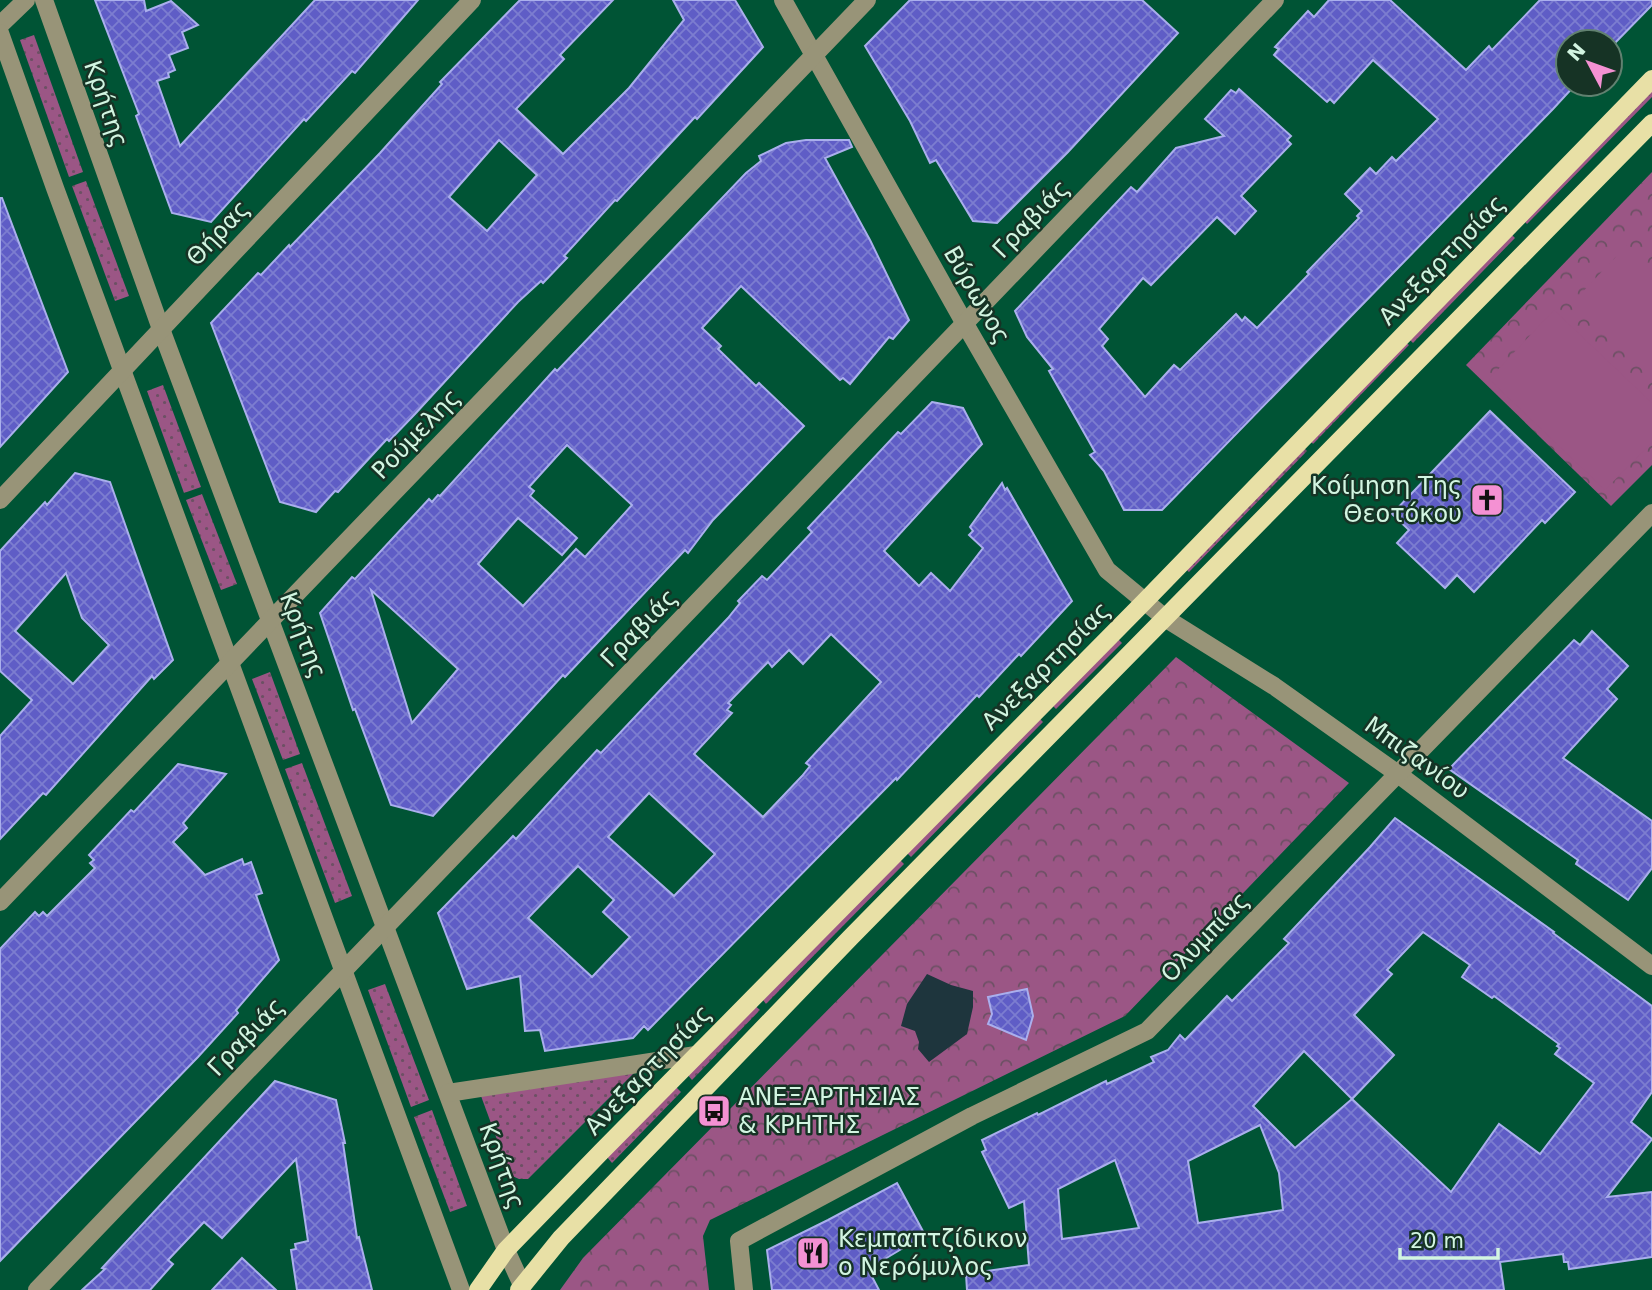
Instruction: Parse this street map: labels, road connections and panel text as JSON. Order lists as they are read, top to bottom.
{
  "streets": {
    "main road": ["Ανεξαρτησίας"],
    "street": [
      "Κρήτης",
      "Γραβιάς",
      "Θήρας",
      "Βύρωνος",
      "Ρούμελης",
      "Μπιζανίου",
      "Ολυμπίας"
    ]
  },
  "crossings": [
    ["Κρήτης", "Γραβιάς"],
    ["Κρήτης", "Θήρας"],
    ["Κρήτης", "Ανεξαρτησίας"],
    ["Κρήτης", "Ρούμελης"],
    ["Γραβιάς", "Βύρωνος"],
    ["Ανεξαρτησίας", "Βύρωνος"],
    ["Ανεξαρτησίας", "Μπιζανίου"],
    ["Βύρωνος", "Ρούμελης"],
    ["Βύρωνος", "Μπιζανίου"],
    ["Μπιζανίου", "Ολυμπίας"]
  ],
  "places": {
    "church": ["Κοίμηση Της Θεοτόκου"],
    "bus stop": ["ΑΝΕΞΑΡΤΗΣΙΑΣ & ΚΡΗΤΗΣ"],
    "restaurant": ["Κεμπαπτζίδικον ο Νερόμυλος"]
  },
  "scale_bar": "20 m",
  "north": "top left"
}
